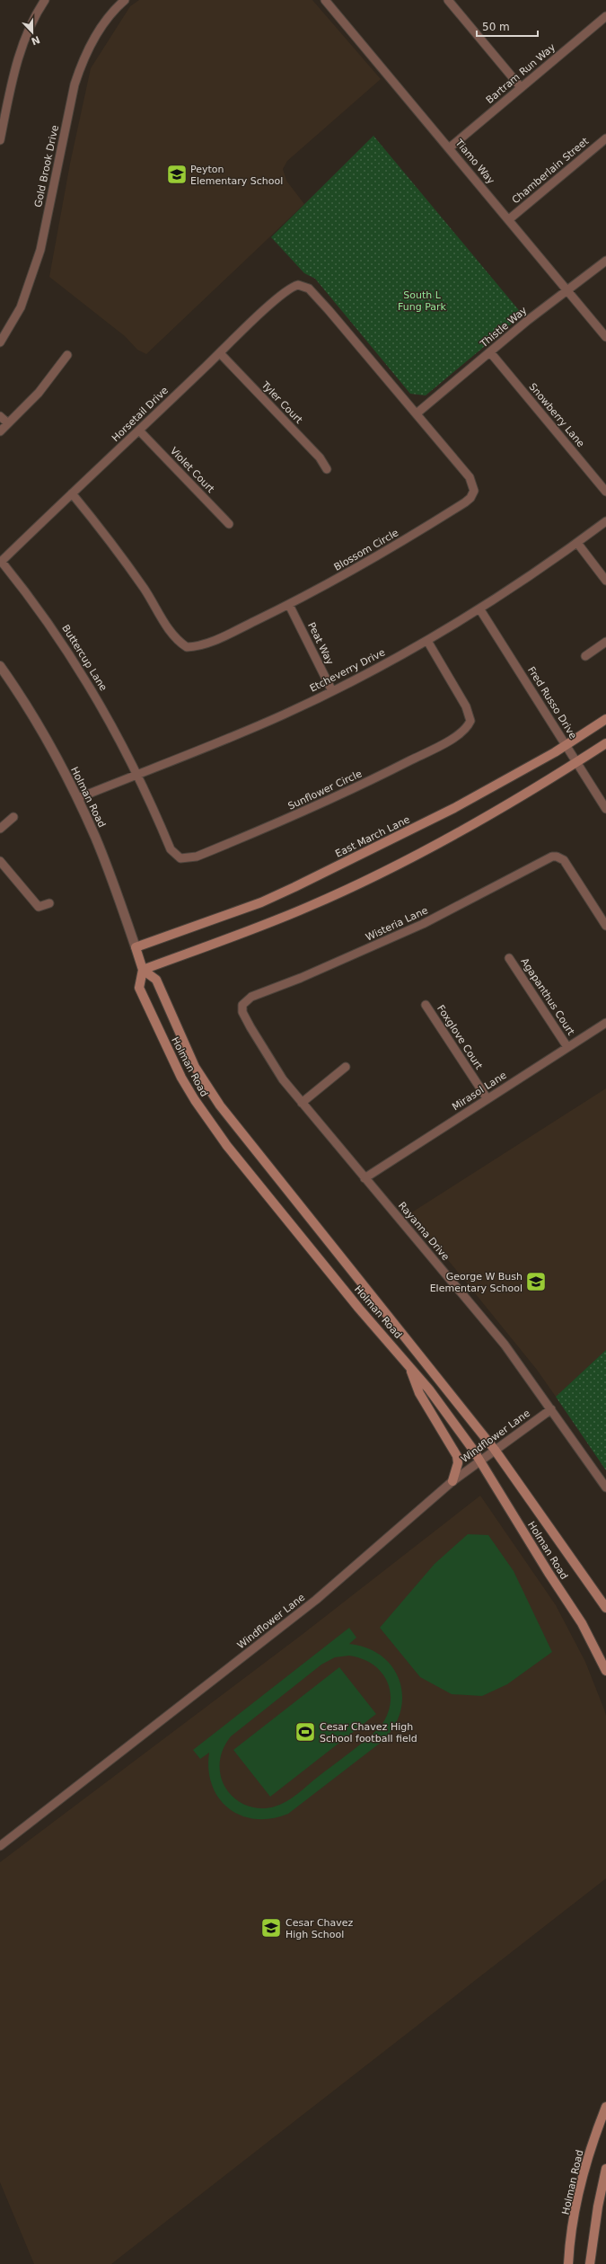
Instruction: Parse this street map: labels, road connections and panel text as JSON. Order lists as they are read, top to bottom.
{
  "streets": {
    "main road": ["Holman Road", "East March Lane"],
    "street": [
      "Bartram Run Way",
      "Tiamo Way",
      "Gold Brook Drive",
      "Chamberlain Street",
      "Thistle Way",
      "Tyler Court",
      "Horsetail Drive",
      "Snowberry Lane",
      "Violet Court",
      "Blossom Circle",
      "Peat Way",
      "Buttercup Lane",
      "Etcheverry Drive",
      "Fred Russo Drive",
      "Sunflower Circle",
      "Wisteria Lane",
      "Agapanthus Court",
      "Foxglove Court",
      "Mirasol Lane",
      "Rayanna Drive",
      "Windflower Lane"
    ]
  },
  "crossings": [
    ["Bartram Run Way", "Tiamo Way"],
    ["Tiamo Way", "Chamberlain Street"],
    ["Tiamo Way", "Thistle Way"],
    ["Thistle Way", "Snowberry Lane"],
    ["Thistle Way", "Blossom Circle"],
    ["Tyler Court", "Horsetail Drive"],
    ["Horsetail Drive", "Violet Court"],
    ["Horsetail Drive", "Blossom Circle"],
    ["Horsetail Drive", "Buttercup Lane"],
    ["Blossom Circle", "Peat Way"],
    ["Peat Way", "Etcheverry Drive"],
    ["Buttercup Lane", "Etcheverry Drive"],
    ["Buttercup Lane", "Sunflower Circle"],
    ["Etcheverry Drive", "Fred Russo Drive"],
    ["Etcheverry Drive", "Sunflower Circle"],
    ["Etcheverry Drive", "Holman Road"],
    ["Fred Russo Drive", "East March Lane"],
    ["Holman Road", "East March Lane"],
    ["Holman Road", "Windflower Lane"],
    ["Wisteria Lane", "Rayanna Drive"],
    ["Agapanthus Court", "Mirasol Lane"],
    ["Foxglove Court", "Mirasol Lane"],
    ["Mirasol Lane", "Rayanna Drive"],
    ["Rayanna Drive", "Windflower Lane"]
  ],
  "parks": ["South L Fung Park"],
  "places": {
    "school or university": ["Peyton Elementary School", "George W Bush Elementary School", "Cesar Chavez High School"],
    "sports": ["Cesar Chavez High School football field"]
  },
  "scale_bar": "50 m",
  "north": "bottom"
}
